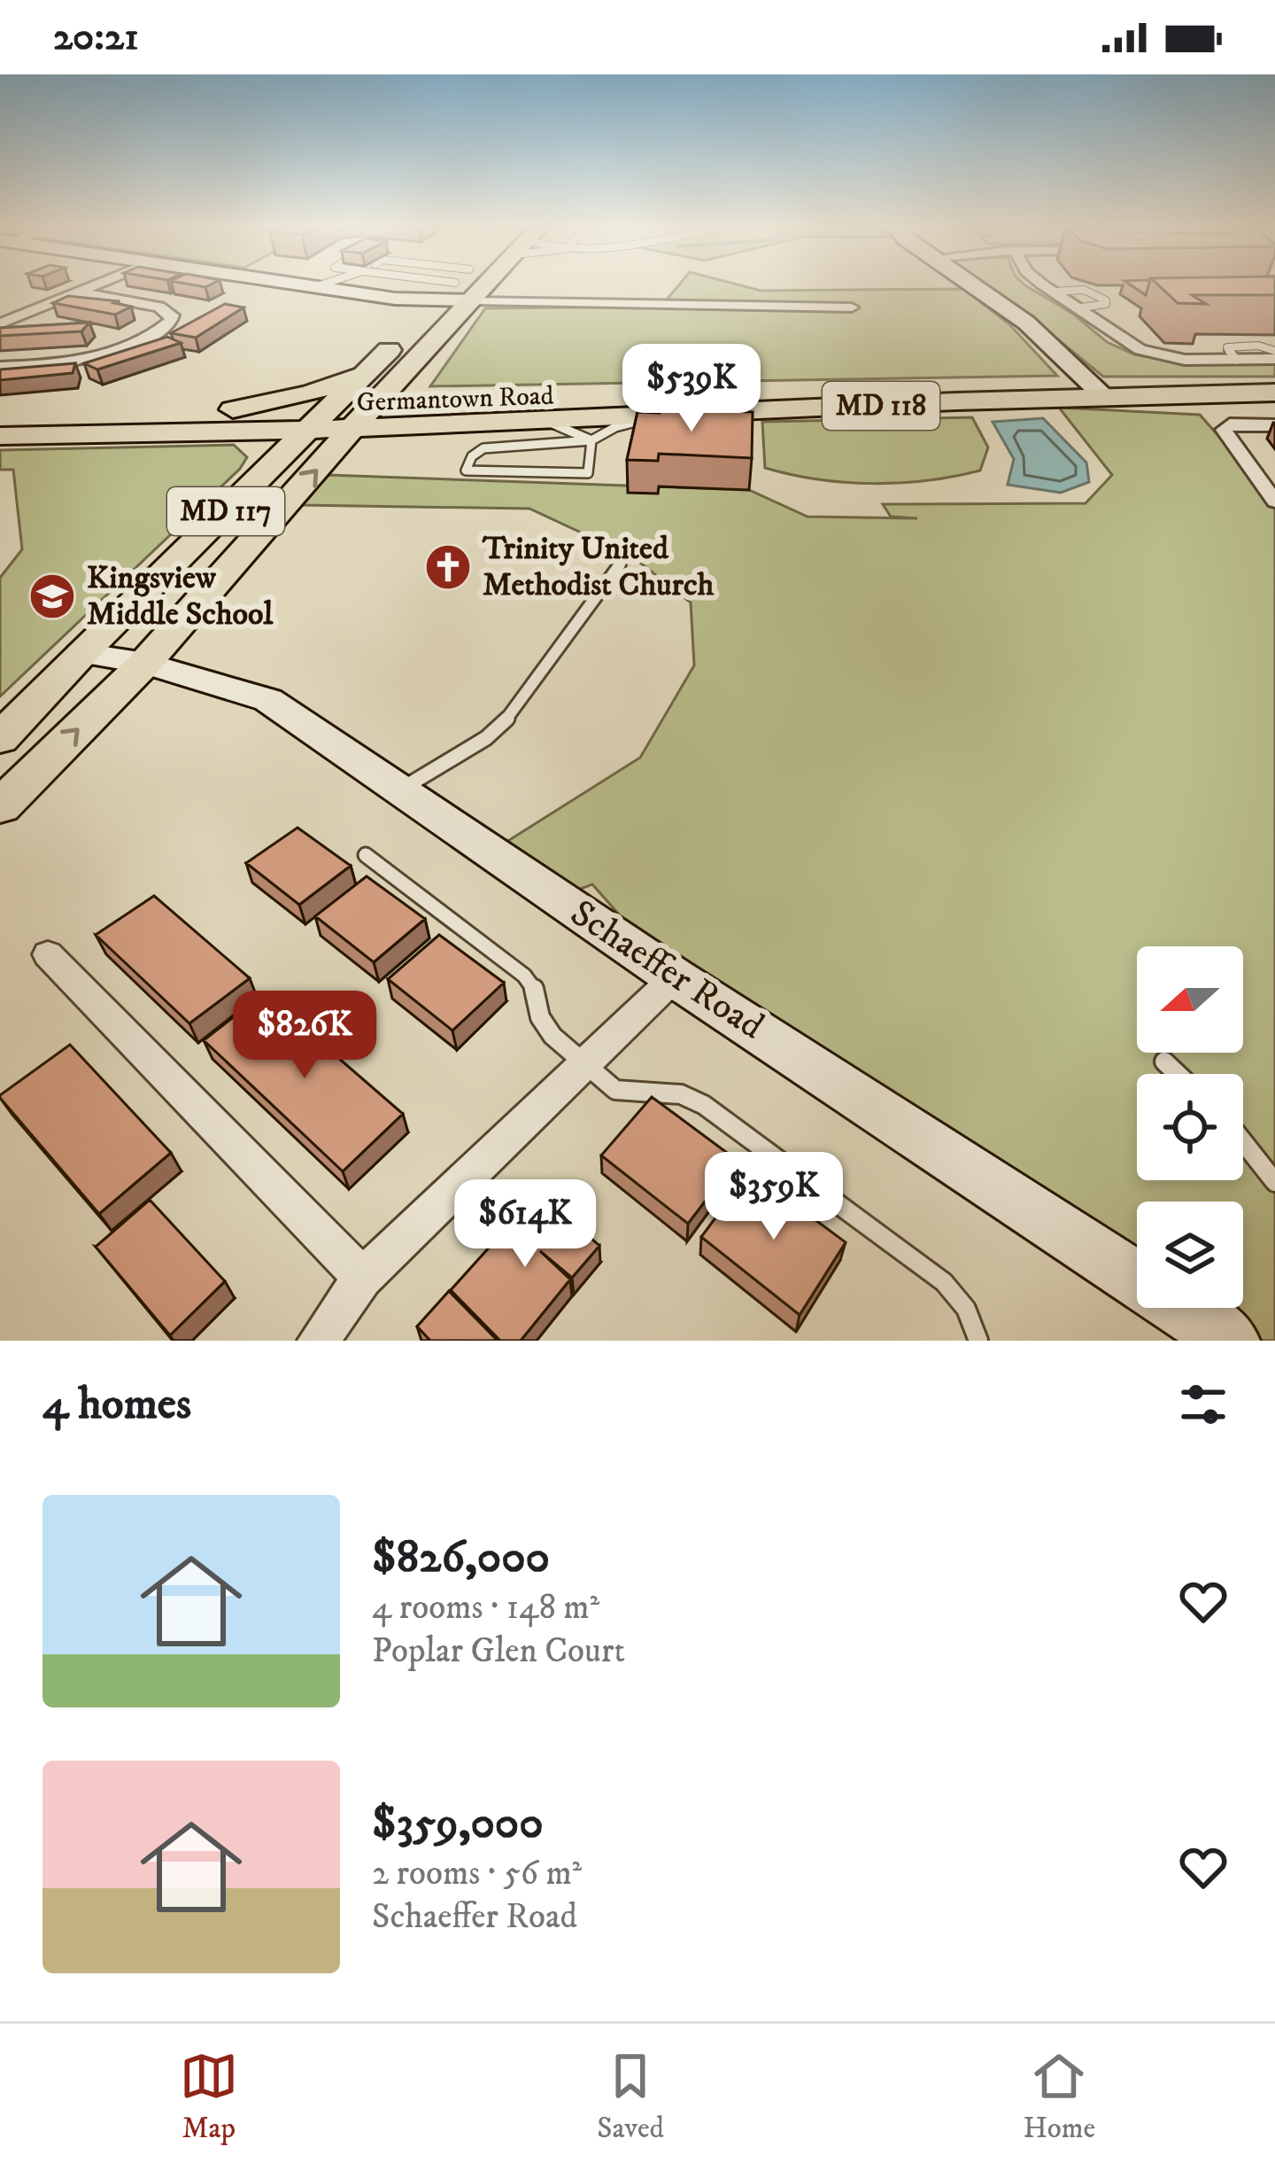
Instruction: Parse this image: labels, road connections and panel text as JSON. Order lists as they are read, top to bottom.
{
  "streets": {
    "main road": ["Germantown Road", "MD 118", "MD 117"],
    "street": ["Schaeffer Road"]
  },
  "crossings": [
    ["Germantown Road", "MD 117"],
    ["MD 117", "Schaeffer Road"]
  ],
  "places": {
    "church": ["Trinity United Methodist Church"],
    "school or university": ["Kingsview Middle School"]
  },
  "north": "left",
  "page": {
    "status": "20:21",
    "price": [
      "$539K",
      "$826K",
      "$359K",
      "$614K"
    ],
    "heading": "4 homes",
    "list": [
      {
        "name": "$826,000",
        "note": "4 rooms · 148 m² · Poplar Glen Court"
      },
      {
        "name": "$359,000",
        "note": "2 rooms · 56 m² · Schaeffer Road"
      }
    ],
    "tabs": ["Map", "Saved", "Home"]
  }
}
